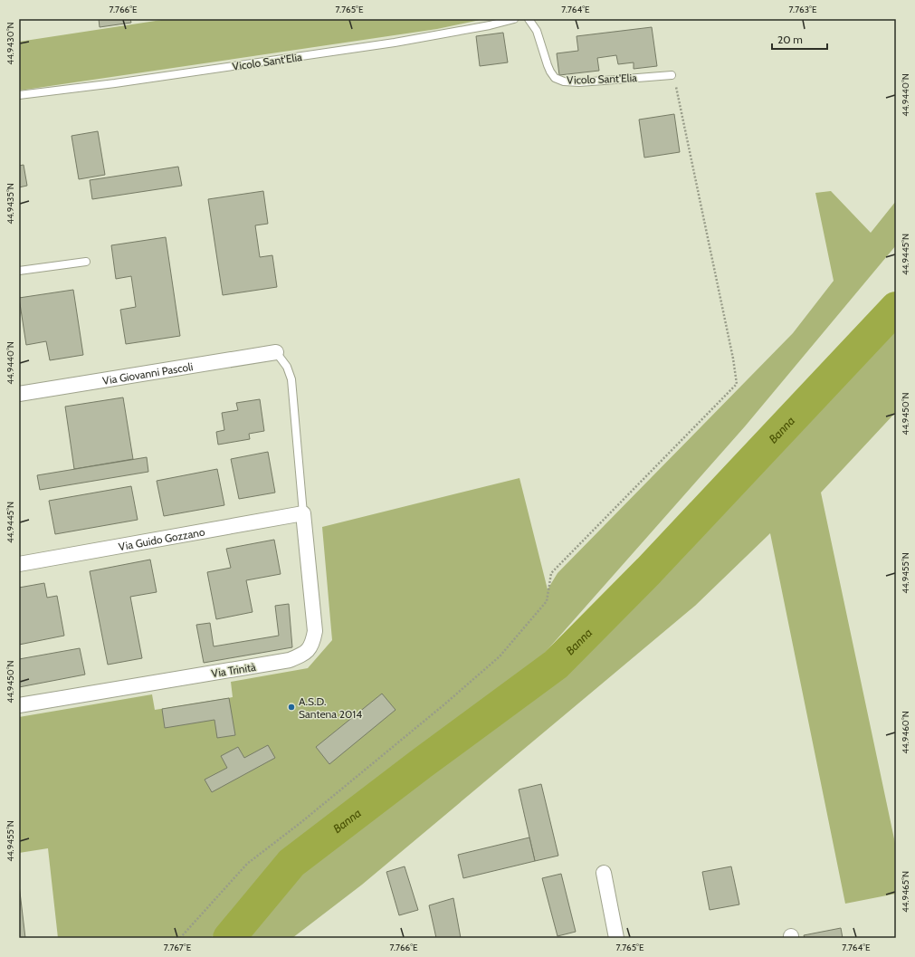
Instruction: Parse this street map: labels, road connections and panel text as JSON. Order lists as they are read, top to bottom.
{
  "streets": {
    "street": ["Via Giovanni Pascoli", "Via Guido Gozzano", "Via Trinità"],
    "lane": ["Vicolo Sant'Elia"]
  },
  "crossings": [
    ["Via Guido Gozzano", "Via Trinità"]
  ],
  "water": ["Banna"],
  "places": ["A.S.D. Santena 2014"],
  "scale_bar": "20 m",
  "coordinates": [
    "7.766°E",
    "7.765°E",
    "7.764°E",
    "7.763°E",
    "44.9430°N",
    "44.9440°N",
    "44.9435°N",
    "44.9445°N",
    "44.9450°N",
    "44.9455°N",
    "44.9460°N",
    "44.9465°N",
    "7.767°E"
  ]
}
